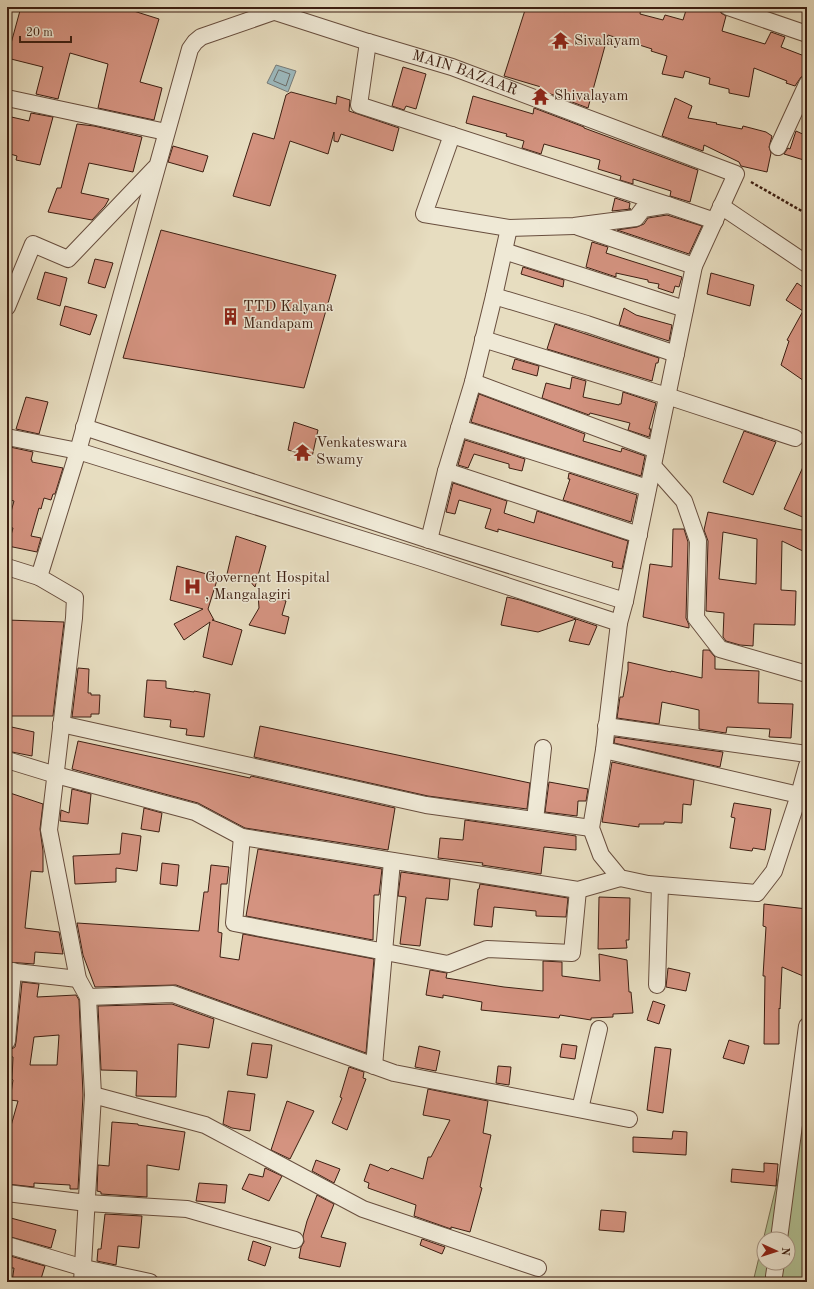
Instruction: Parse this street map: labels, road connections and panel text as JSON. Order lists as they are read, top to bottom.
{
  "streets": {
    "street": ["MAIN BAZAAR"]
  },
  "places": {
    "temple": ["Sivalayam", "Shivalayam", "Venkateswara Swamy"],
    "building": ["TTD Kalyana Mandapam"],
    "hospital": ["Governent Hospital , Mangalagiri"]
  },
  "scale_bar": "20 m",
  "north": "right"
}
